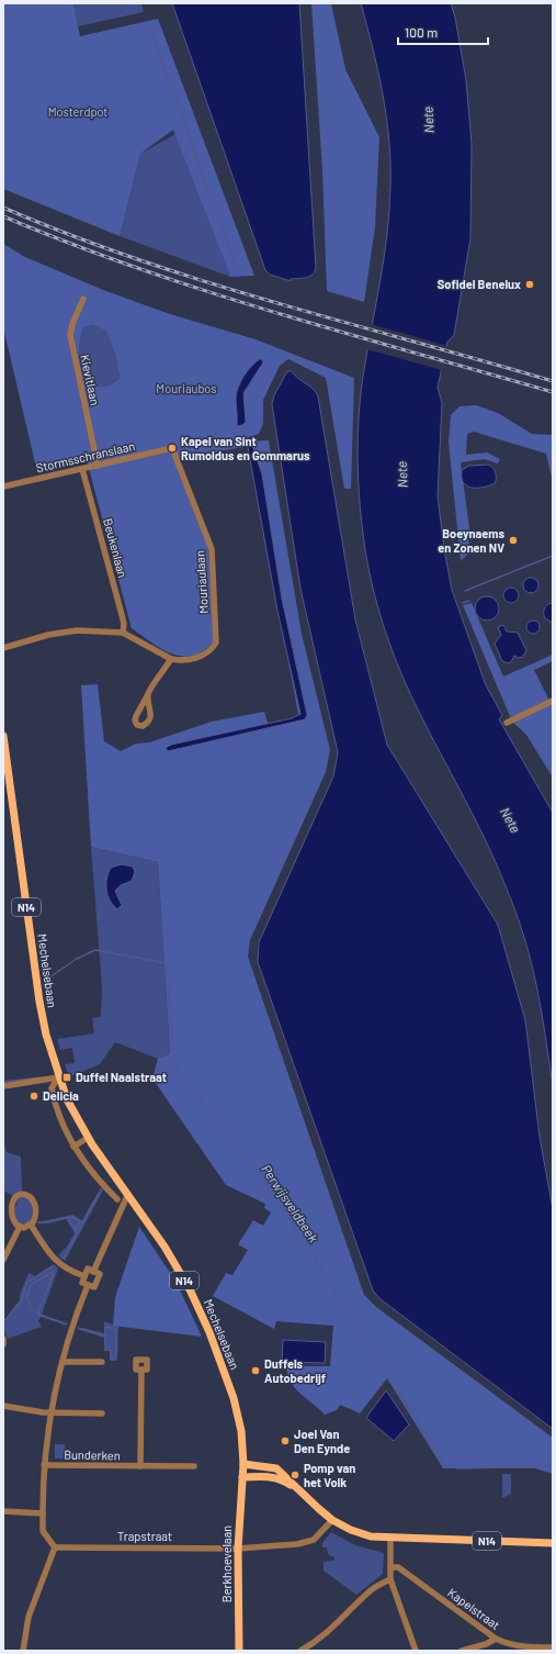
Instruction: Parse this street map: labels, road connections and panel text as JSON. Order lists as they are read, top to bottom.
{
  "streets": {
    "main road": ["N14", "Mechelsebaan", "Berkhoevelaan"],
    "street": [
      "Kievitlaan",
      "Stormsschranslaan",
      "Beukenlaan",
      "Mouriaulaan",
      "Bunderken",
      "Trapstraat",
      "Kapelstraat"
    ]
  },
  "crossings": [
    ["Kievitlaan", "Stormsschranslaan"],
    ["Stormsschranslaan", "Beukenlaan"],
    ["Stormsschranslaan", "Mouriaulaan"],
    ["N14", "Mechelsebaan"],
    ["N14", "Trapstraat"],
    ["N14", "Berkhoevelaan"],
    ["Mechelsebaan", "Berkhoevelaan"],
    ["Trapstraat", "Berkhoevelaan"]
  ],
  "water": ["Nete", "Perwijsveldbeek"],
  "parks": ["Mosterdpot", "Mouriaubos"],
  "places": {
    "other": [
      "Sofidel Benelux",
      "Kapel van Sint Rumoldus en Gommarus",
      "Boeynaems en Zonen NV",
      "Delicia",
      "Duffels Autobedrijf",
      "Joel Van Den Eynde",
      "Pomp van het Volk"
    ],
    "transit": ["Duffel Naalstraat"]
  },
  "scale_bar": "100 m"
}
